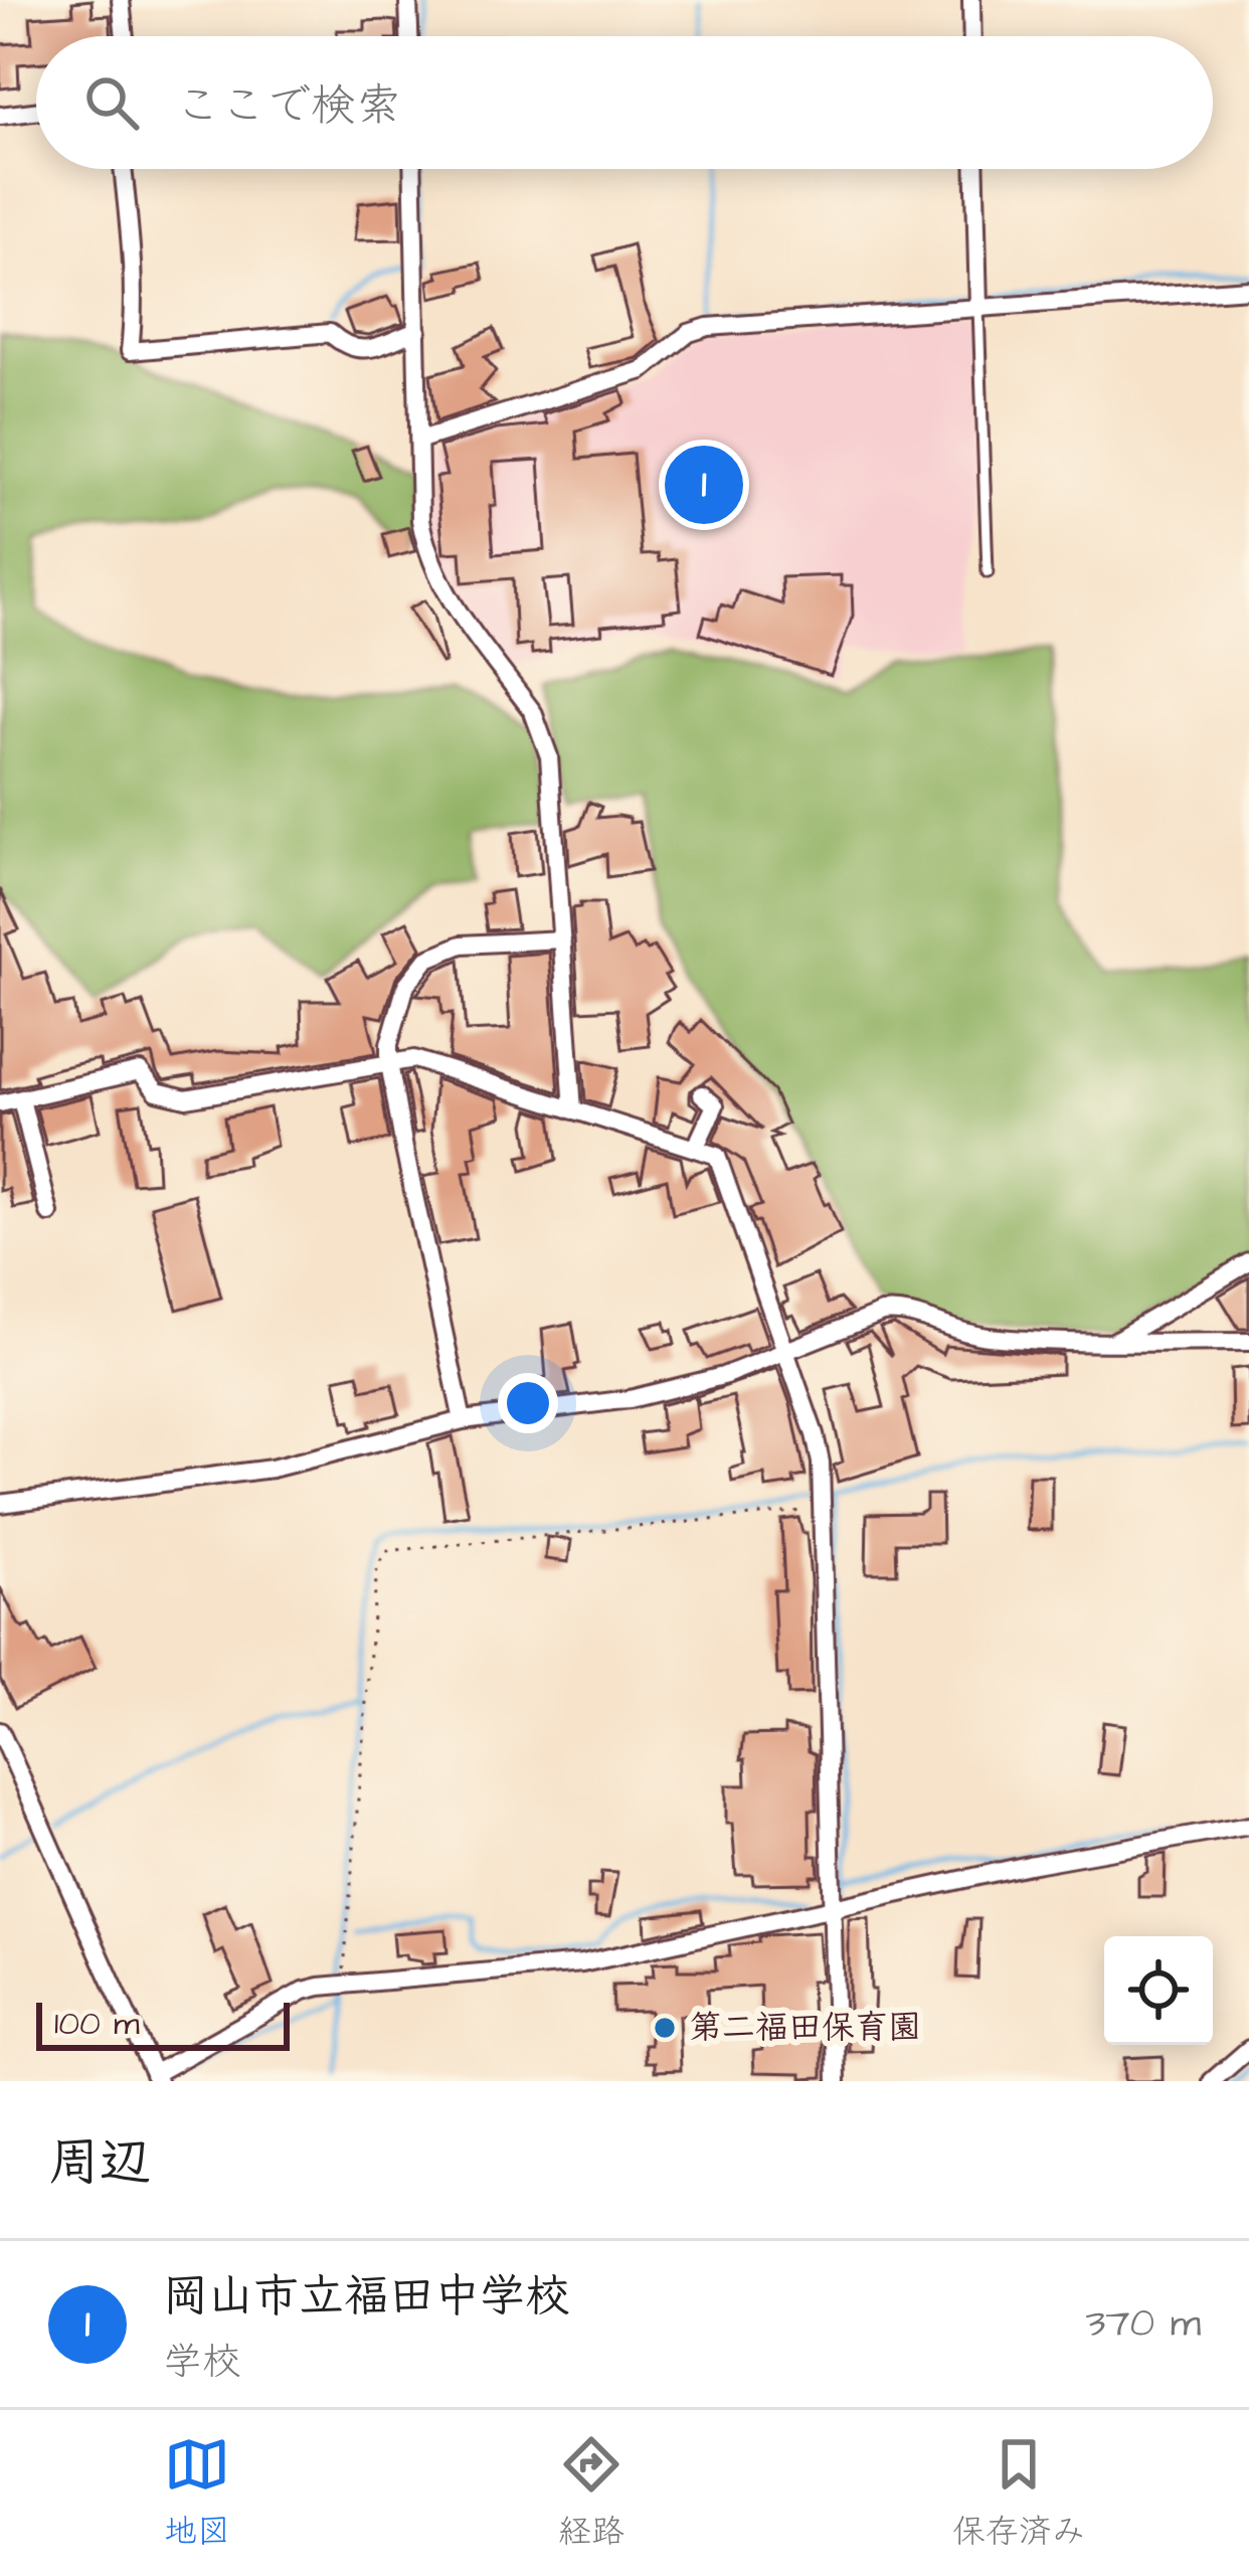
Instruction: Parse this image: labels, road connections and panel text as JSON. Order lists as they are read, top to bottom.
{
  "places": ["第二福田保育園"],
  "scale_bar": "100 m",
  "page": {
    "search": "ここで検索",
    "pins": "1",
    "scale": "100 m",
    "heading": "周辺",
    "list": [
      {
        "mark": "1",
        "name": "岡山市立福田中学校",
        "note": "学校",
        "value": "370 m"
      }
    ],
    "nav": ["地図", "経路", "保存済み"]
  }
}
